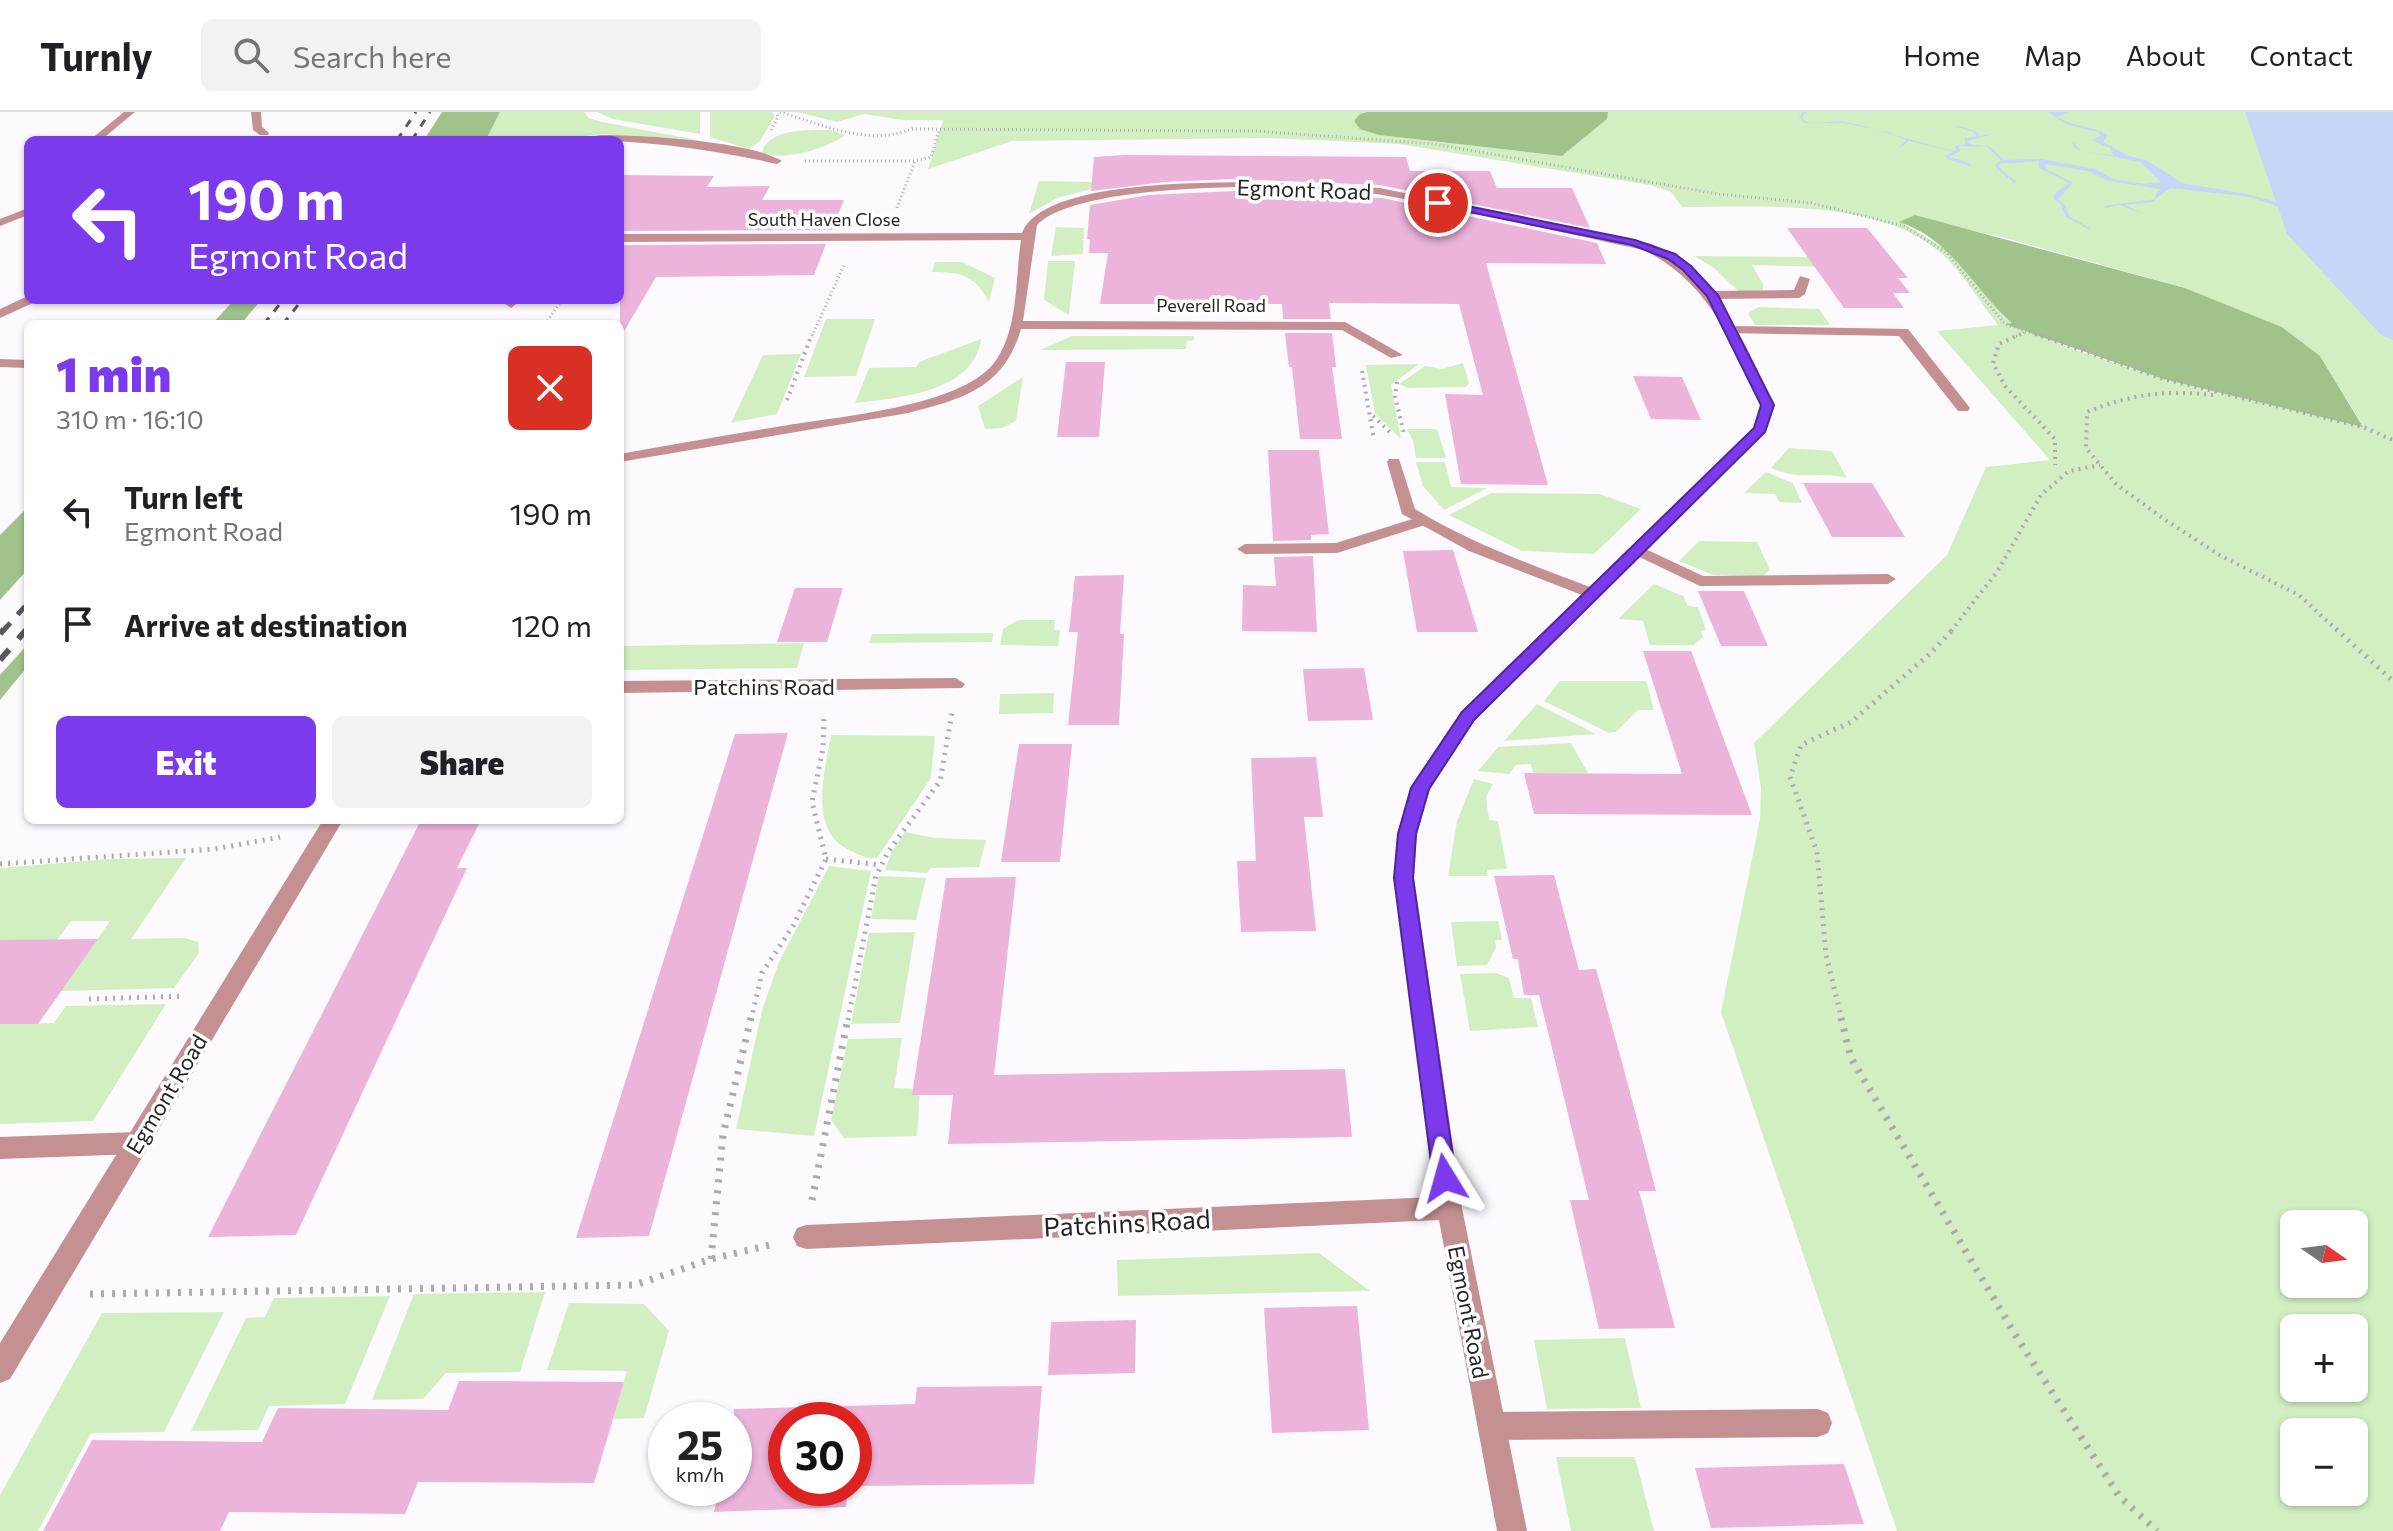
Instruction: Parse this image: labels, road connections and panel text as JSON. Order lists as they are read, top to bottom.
{
  "streets": {
    "street": [
      "Egmont Road",
      "South Haven Close",
      "Peverell Road",
      "Patchins Road"
    ]
  },
  "crossings": [
    ["Egmont Road", "South Haven Close"],
    ["Egmont Road", "Patchins Road"]
  ],
  "north": "right",
  "page": {
    "header": "Turnly",
    "search": "Search here",
    "nav": [
      "Home",
      "Map",
      "About",
      "Contact"
    ],
    "turn": ["190 m", "Egmont Road"],
    "heading": ["1 min", "310 m · 16:10"],
    "list": [
      {
        "name": "Turn left",
        "note": "Egmont Road",
        "value": "190 m"
      },
      {
        "name": "Arrive at destination",
        "value": "120 m"
      }
    ],
    "buttons": ["Exit", "Share"],
    "map_buttons": ["+", "−"],
    "speed": "25 km/h",
    "limit": "30"
  }
}
